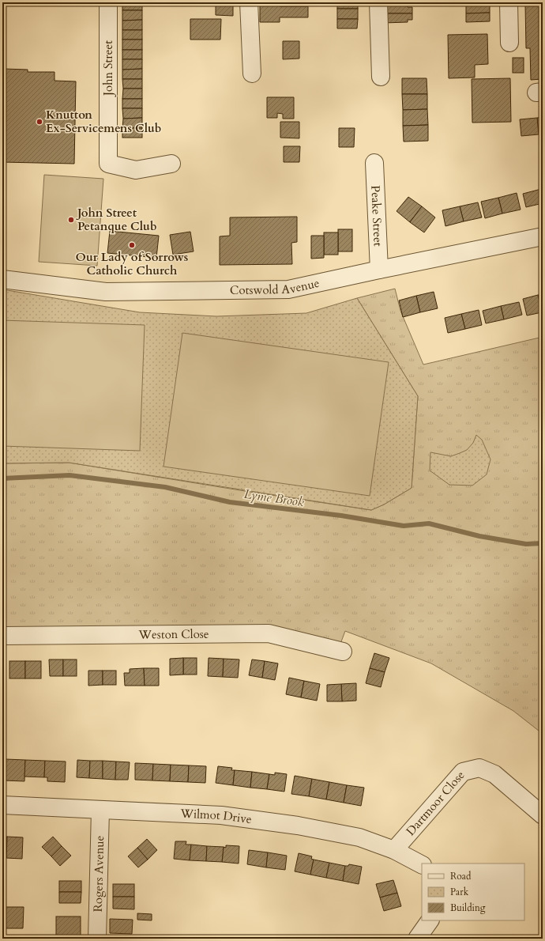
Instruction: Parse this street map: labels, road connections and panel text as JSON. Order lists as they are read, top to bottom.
{
  "streets": {
    "street": [
      "John Street",
      "Peake Street",
      "Cotswold Avenue",
      "Weston Close",
      "Dartmoor Close",
      "Wilmot Drive",
      "Rogers Avenue"
    ]
  },
  "crossings": [
    ["Peake Street", "Cotswold Avenue"],
    ["Dartmoor Close", "Wilmot Drive"],
    ["Wilmot Drive", "Rogers Avenue"]
  ],
  "water": ["Lyme Brook"],
  "places": ["Knutton Ex-Servicemens Club", "John Street Petanque Club", "Our Lady of Sorrows Catholic Church"],
  "legend": ["Road", "Park", "Building"]
}
